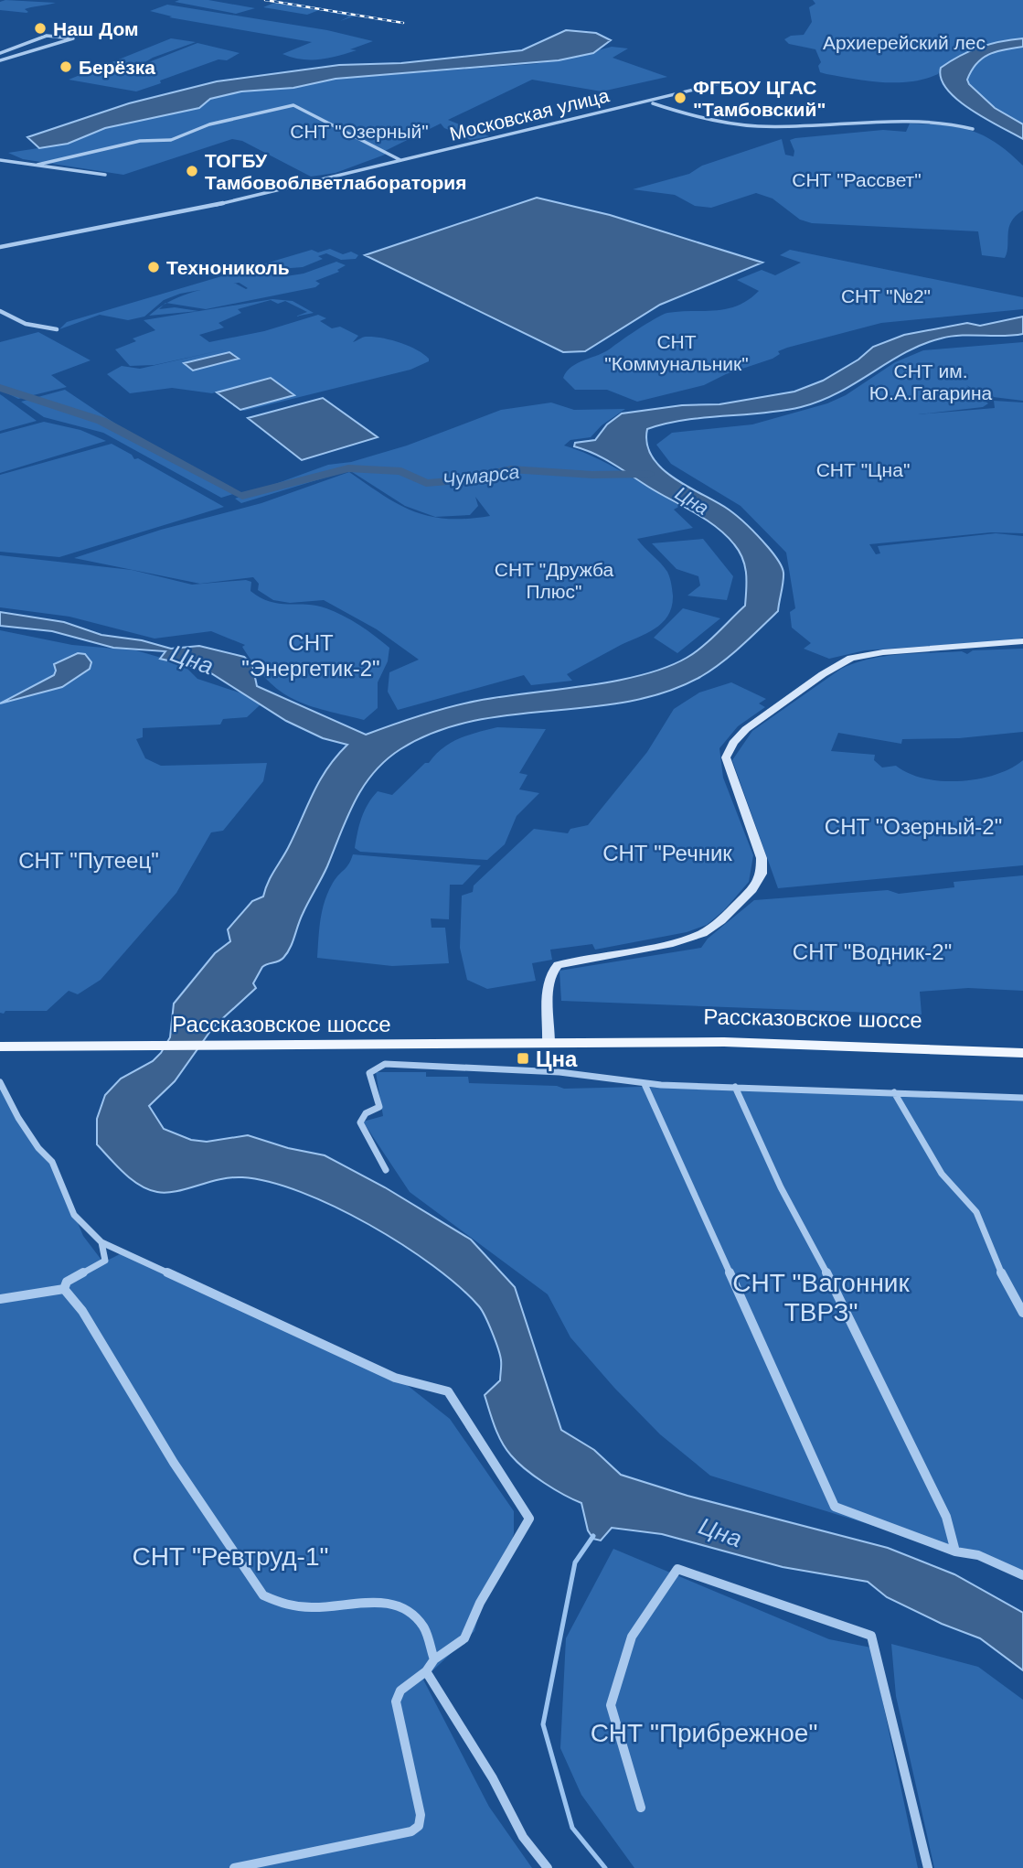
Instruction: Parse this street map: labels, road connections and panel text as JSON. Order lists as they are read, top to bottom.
{
  "streets": {
    "main road": ["Рассказовское шоссе"],
    "street": ["Московская улица"]
  },
  "water": ["Чумарса", "Цна"],
  "parks": [
    "Архиерейский лес",
    "СНТ \"Озерный\"",
    "СНТ \"Рассвет\"",
    "СНТ \"№2\"",
    "СНТ \"Коммунальник\"",
    "СНТ им. Ю.А.Гагарина",
    "СНТ \"Цна\"",
    "СНТ \"Дружба Плюс\"",
    "СНТ \"Энергетик-2\"",
    "СНТ \"Озерный-2\"",
    "СНТ \"Речник",
    "СНТ \"Путеец\"",
    "СНТ \"Водник-2\"",
    "СНТ \"Вагонник ТВРЗ\"",
    "СНТ \"Ревтруд-1\"",
    "СНТ \"Прибрежное\""
  ],
  "places": {
    "other": [
      "Наш Дом",
      "Берёзка",
      "ФГБОУ ЦГАС \"Тамбовский\"",
      "ТОГБУ Тамбовоблветлаборатория",
      "Технониколь"
    ],
    "transit": ["Цна"]
  }
}
